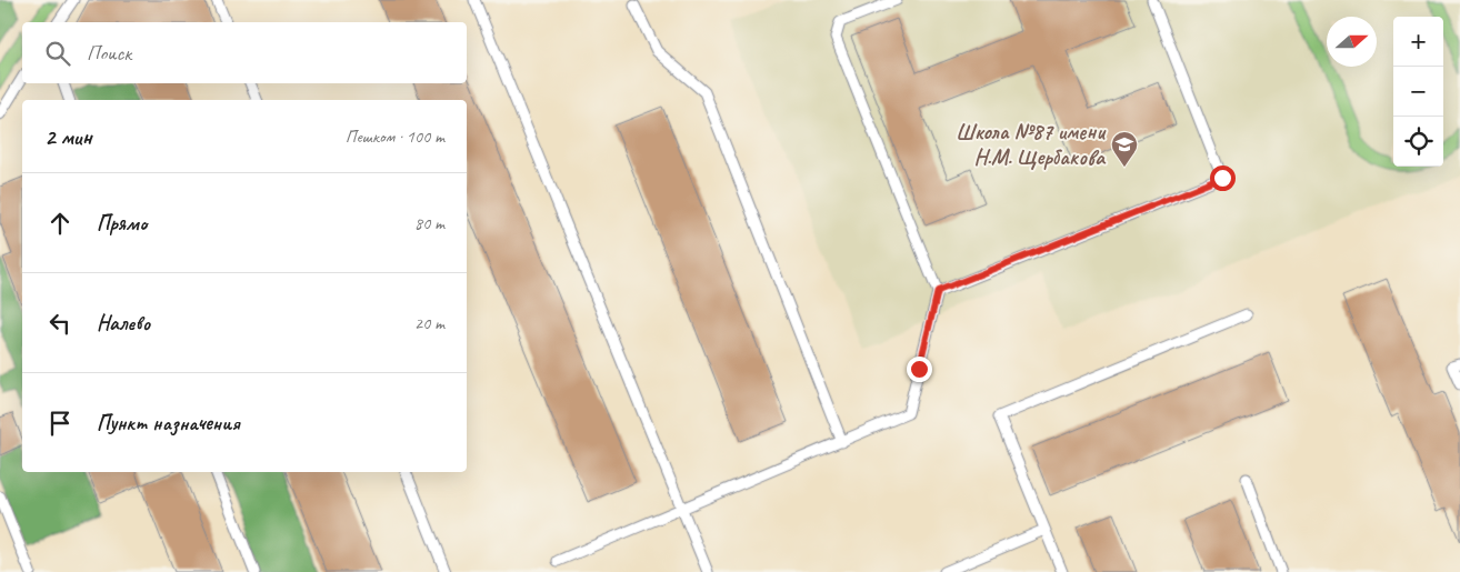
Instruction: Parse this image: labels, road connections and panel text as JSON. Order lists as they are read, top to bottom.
{
  "places": {
    "school or university": ["Школа №87 имени Н.М. Щербакова"]
  },
  "north": "right",
  "page": {
    "map_buttons": ["+", "−"],
    "search": "Поиск",
    "heading": ["2 мин", "Пешком · 100 m"],
    "list": [
      ["Прямо", "80 m"],
      ["Налево", "20 m"],
      "Пункт назначения"
    ]
  }
}
